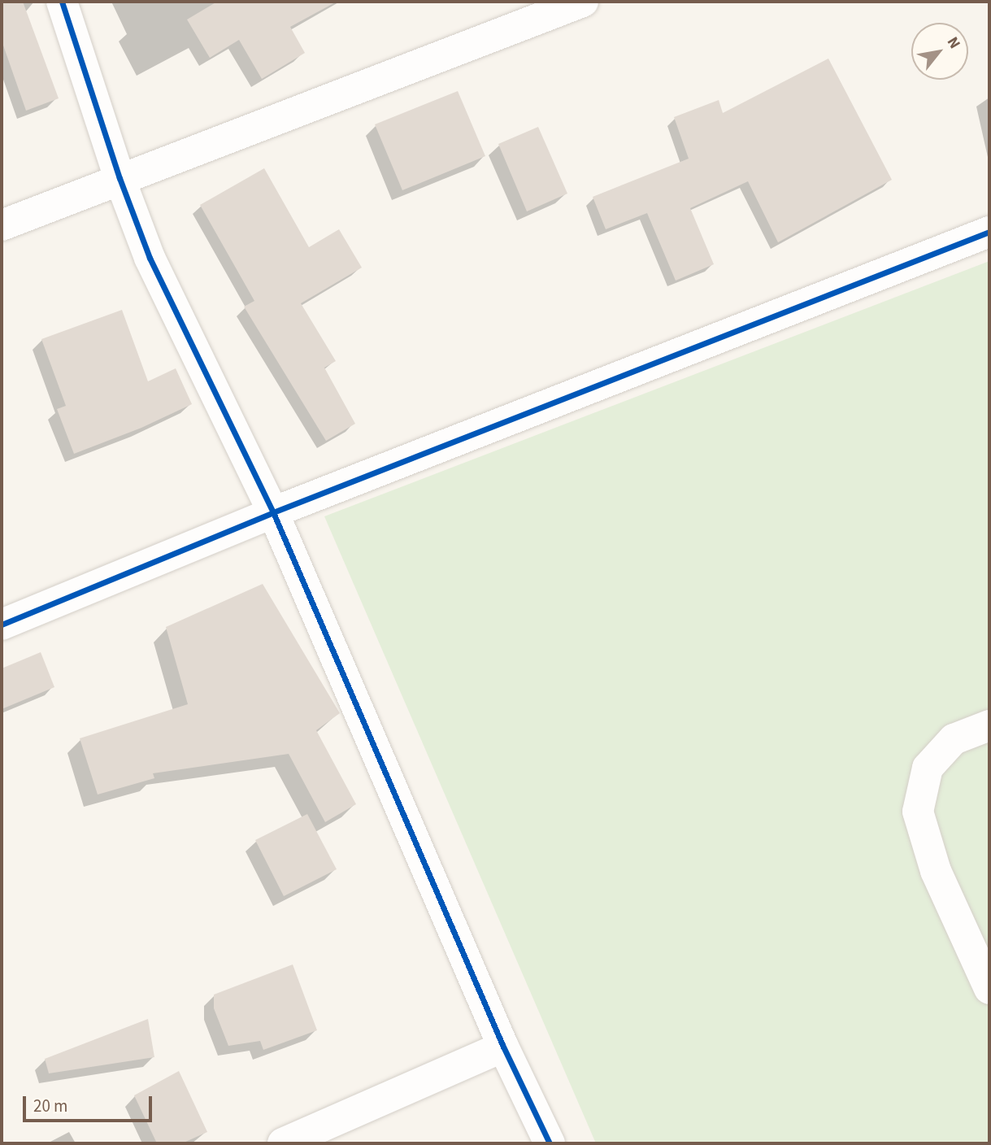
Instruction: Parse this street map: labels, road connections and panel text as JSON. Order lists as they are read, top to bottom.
{
  "scale_bar": "20 m",
  "north": "top right"
}
